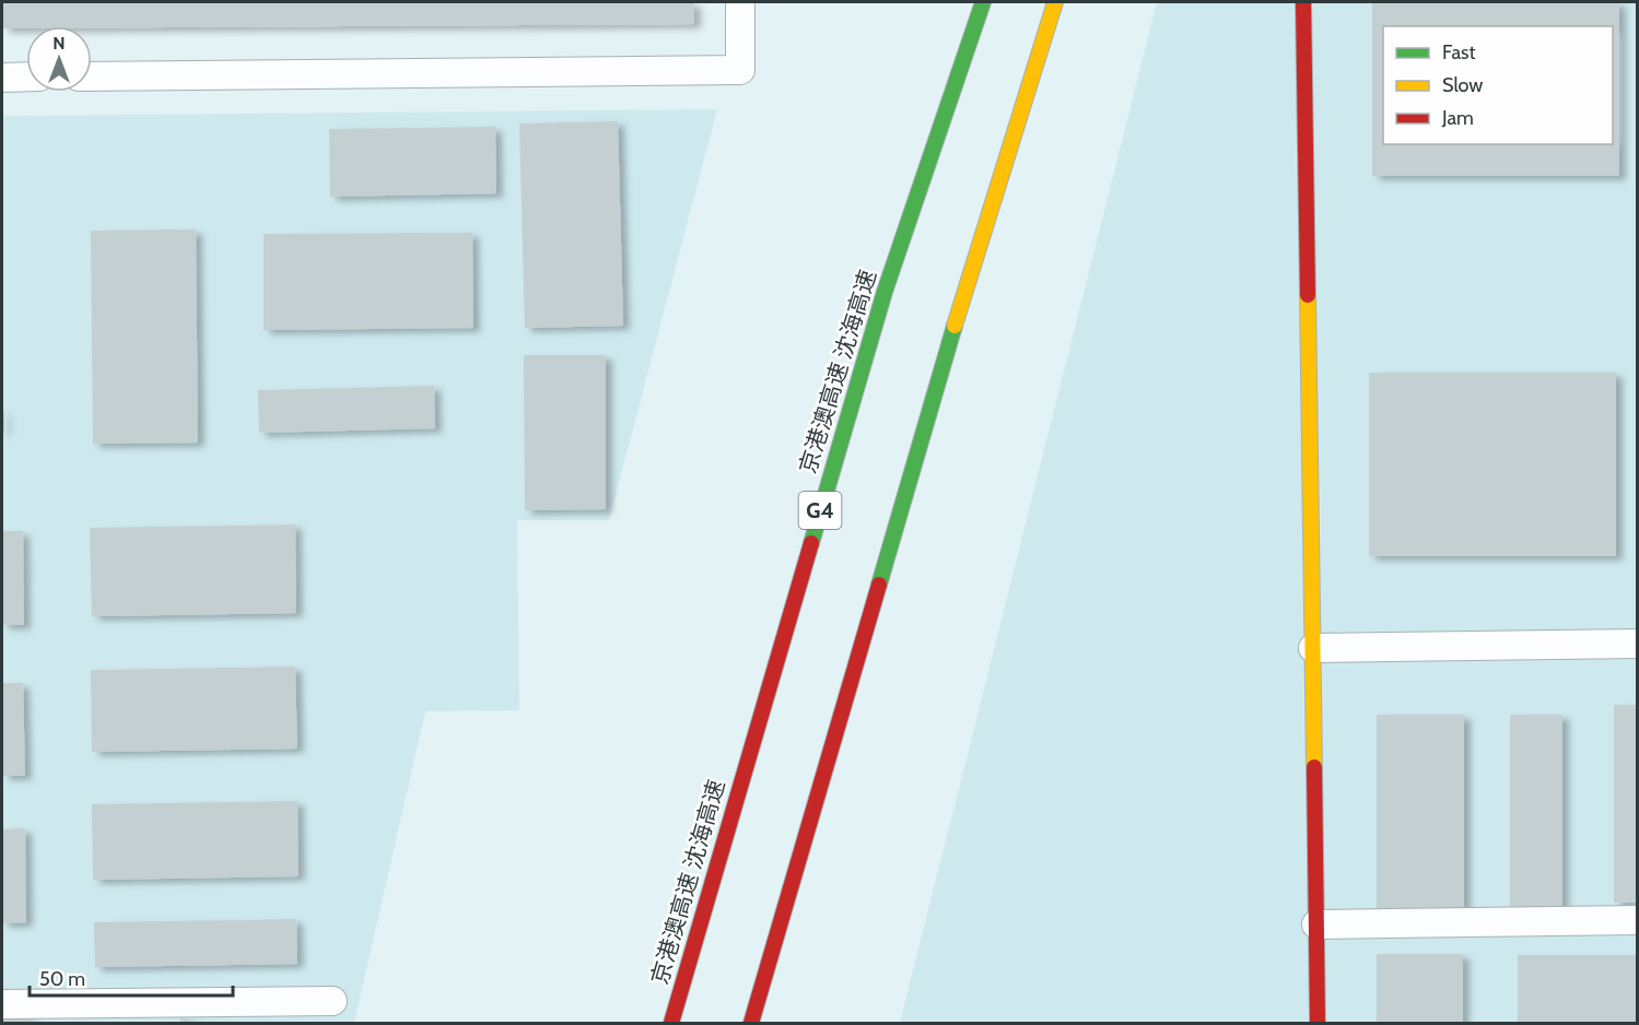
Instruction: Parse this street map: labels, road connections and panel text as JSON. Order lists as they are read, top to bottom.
{
  "streets": {
    "main road": ["京港澳高速 沈海高速", "G4"]
  },
  "legend": ["Fast", "Slow", "Jam"],
  "scale_bar": "50 m",
  "north": "top"
}
